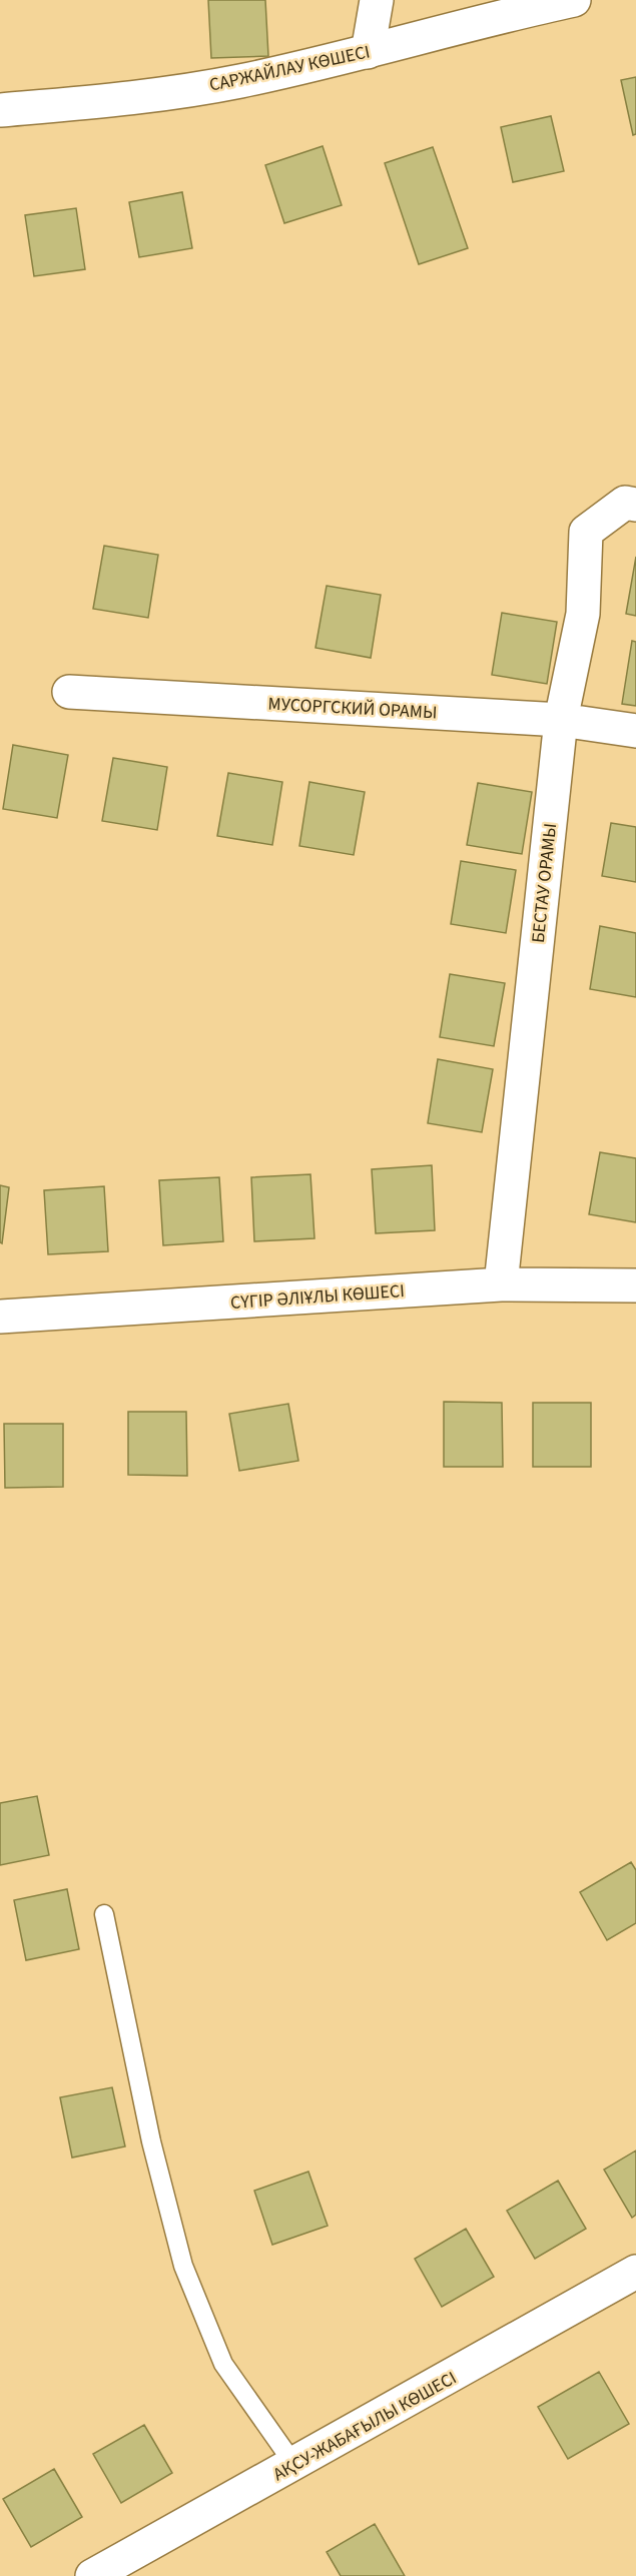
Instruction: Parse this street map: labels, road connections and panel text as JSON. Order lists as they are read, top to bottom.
{
  "streets": {
    "street": [
      "САРЖАЙЛАУ КӨШЕСІ",
      "МУСОРГСКИЙ ОРАМЫ",
      "БЕСТАУ ОРАМЫ",
      "СҮГІР ӘЛІҰЛЫ КӨШЕСІ",
      "АҚСУ-ЖАБАҒЫЛЫ КӨШЕСІ"
    ]
  },
  "crossings": [
    ["МУСОРГСКИЙ ОРАМЫ", "БЕСТАУ ОРАМЫ"],
    ["БЕСТАУ ОРАМЫ", "СҮГІР ӘЛІҰЛЫ КӨШЕСІ"]
  ]
}
